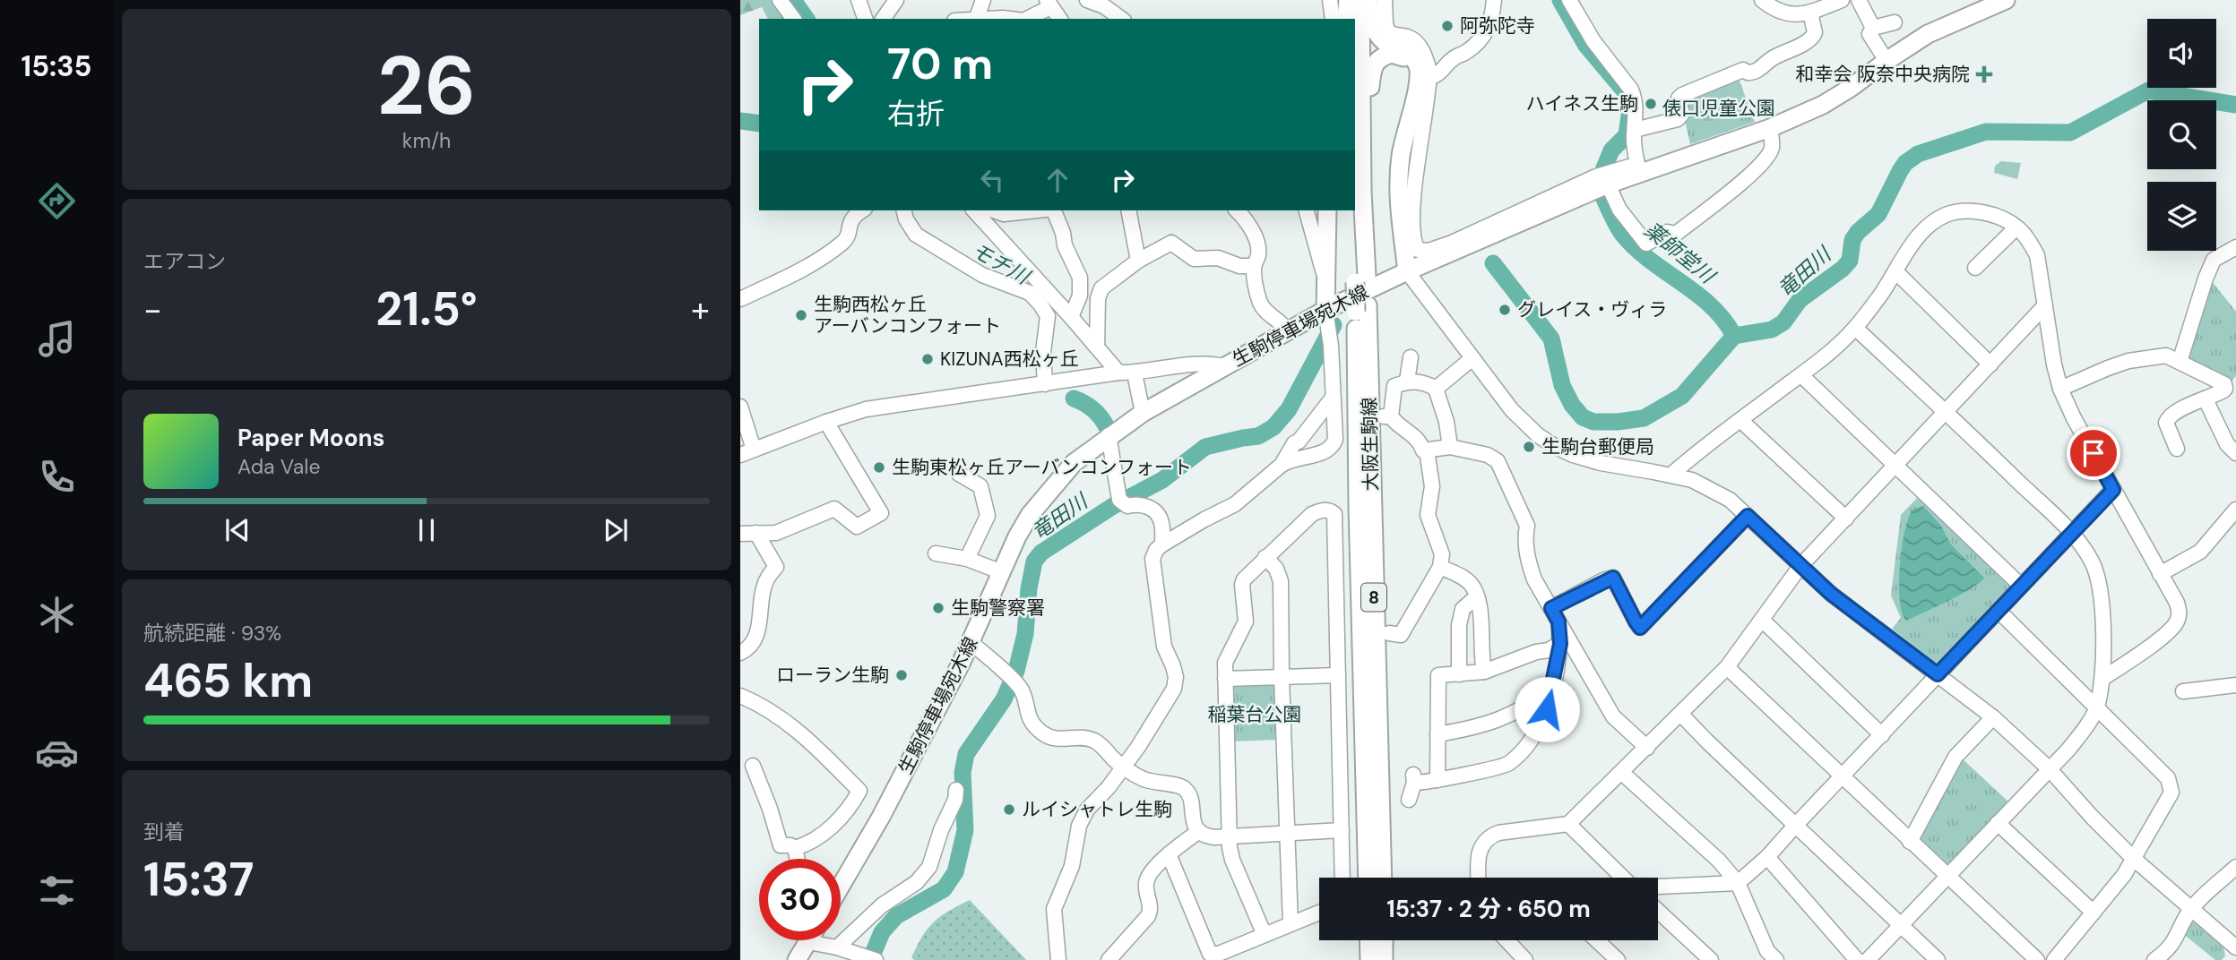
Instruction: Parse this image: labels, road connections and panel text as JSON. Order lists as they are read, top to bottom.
{
  "streets": {
    "main road": ["生駒停車場宛木線", "大阪生駒線", "8"]
  },
  "water": ["薬師堂川", "モチ川", "竜田川"],
  "parks": ["俵口児童公園", "稲葉台公園"],
  "places": {
    "other": [
      "阿弥陀寺",
      "ハイネス生駒",
      "グレイス・ヴィラ",
      "生駒西松ヶ丘 アーバンコンフォート",
      "KIZUNA西松ヶ丘",
      "生駒台郵便局",
      "生駒東松ヶ丘アーバンコンフォート",
      "生駒警察署",
      "ローラン生駒",
      "ルイシャトレ生駒"
    ],
    "health": ["和幸会 阪奈中央病院"]
  },
  "page": {
    "tabs": "15:35",
    "tile": [
      ["26", "km/h"],
      "エアコン",
      ["航続距離 · 93%", "465 km"],
      ["到着", "15:37"]
    ],
    "turn": ["70 m", "右折"],
    "heat": ["−", "21.5°", "+"],
    "song": ["Paper Moons", "Ada Vale"],
    "limit": "30",
    "trip": "15:37 · 2 分 · 650 m"
  }
}
